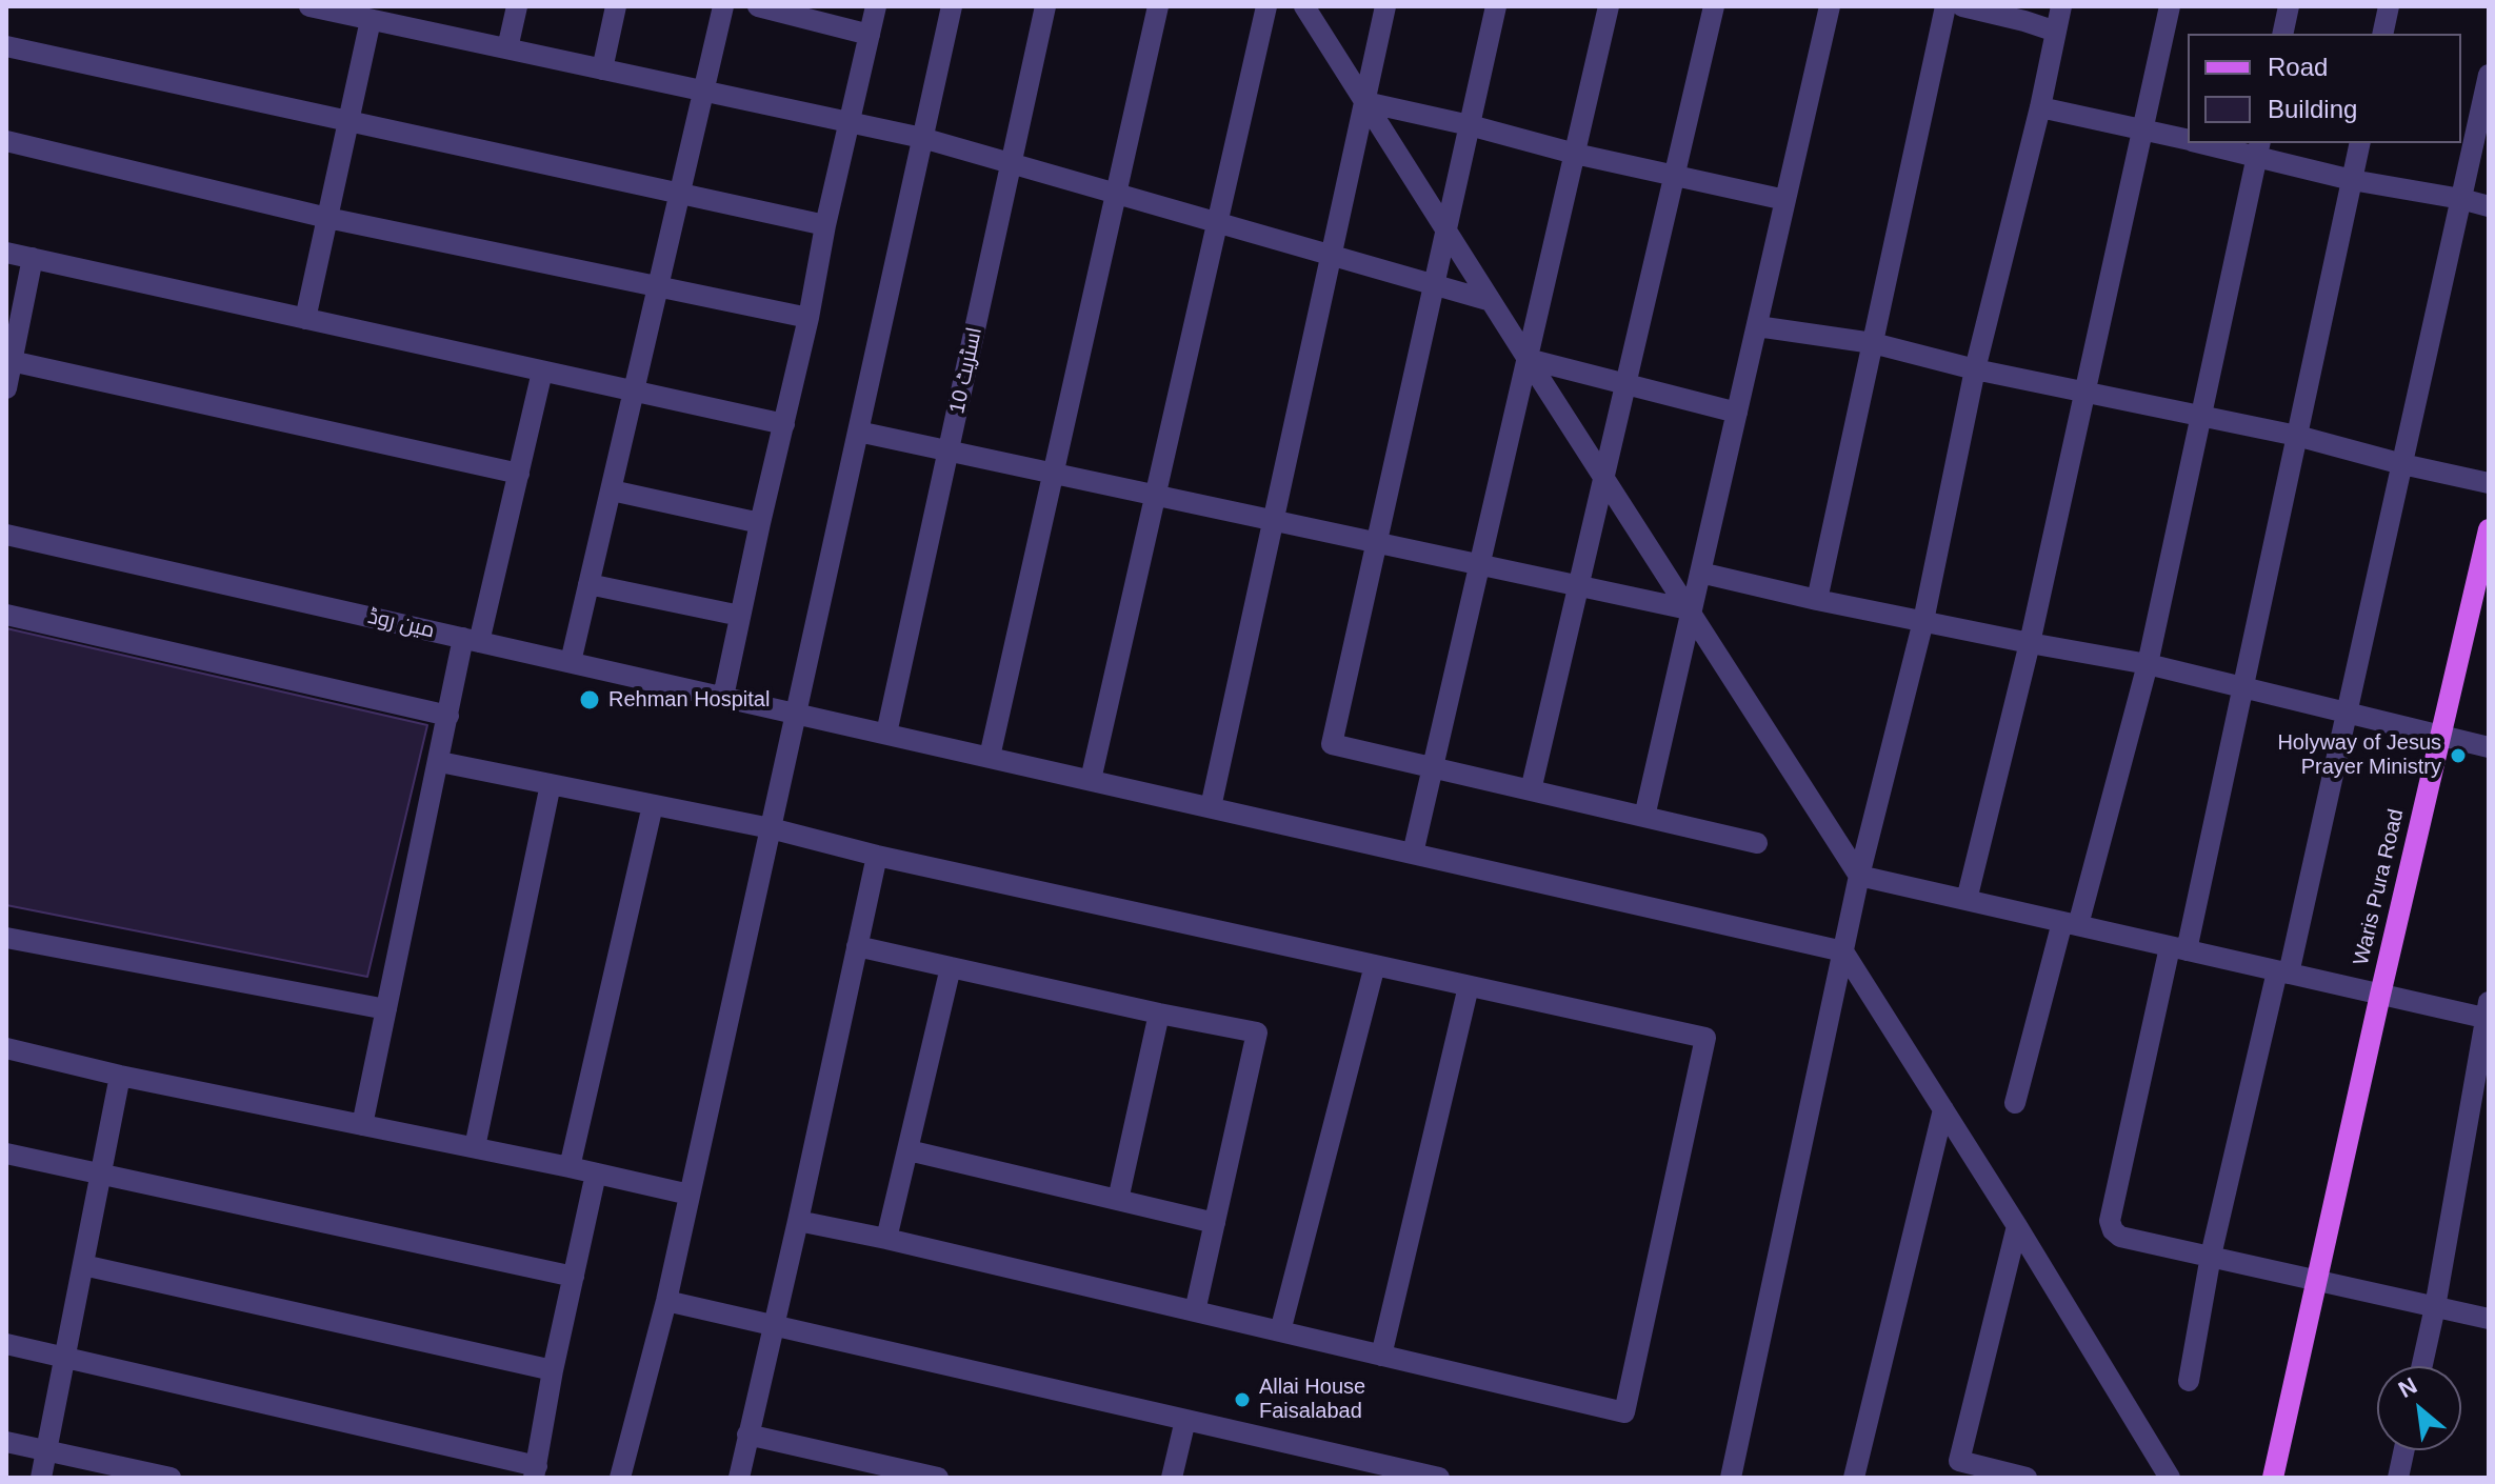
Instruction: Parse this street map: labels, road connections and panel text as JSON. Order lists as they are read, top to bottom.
{
  "streets": {
    "main road": ["Waris Pura Road"],
    "street": ["اسٹریٹ 10", "مین روڈ"]
  },
  "crossings": [
    ["اسٹریٹ 10", "مین روڈ"]
  ],
  "places": ["Rehman Hospital", "Holyway of Jesus Prayer Ministry", "Allai House Faisalabad"],
  "legend": ["Road", "Building"],
  "north": "top left"
}
